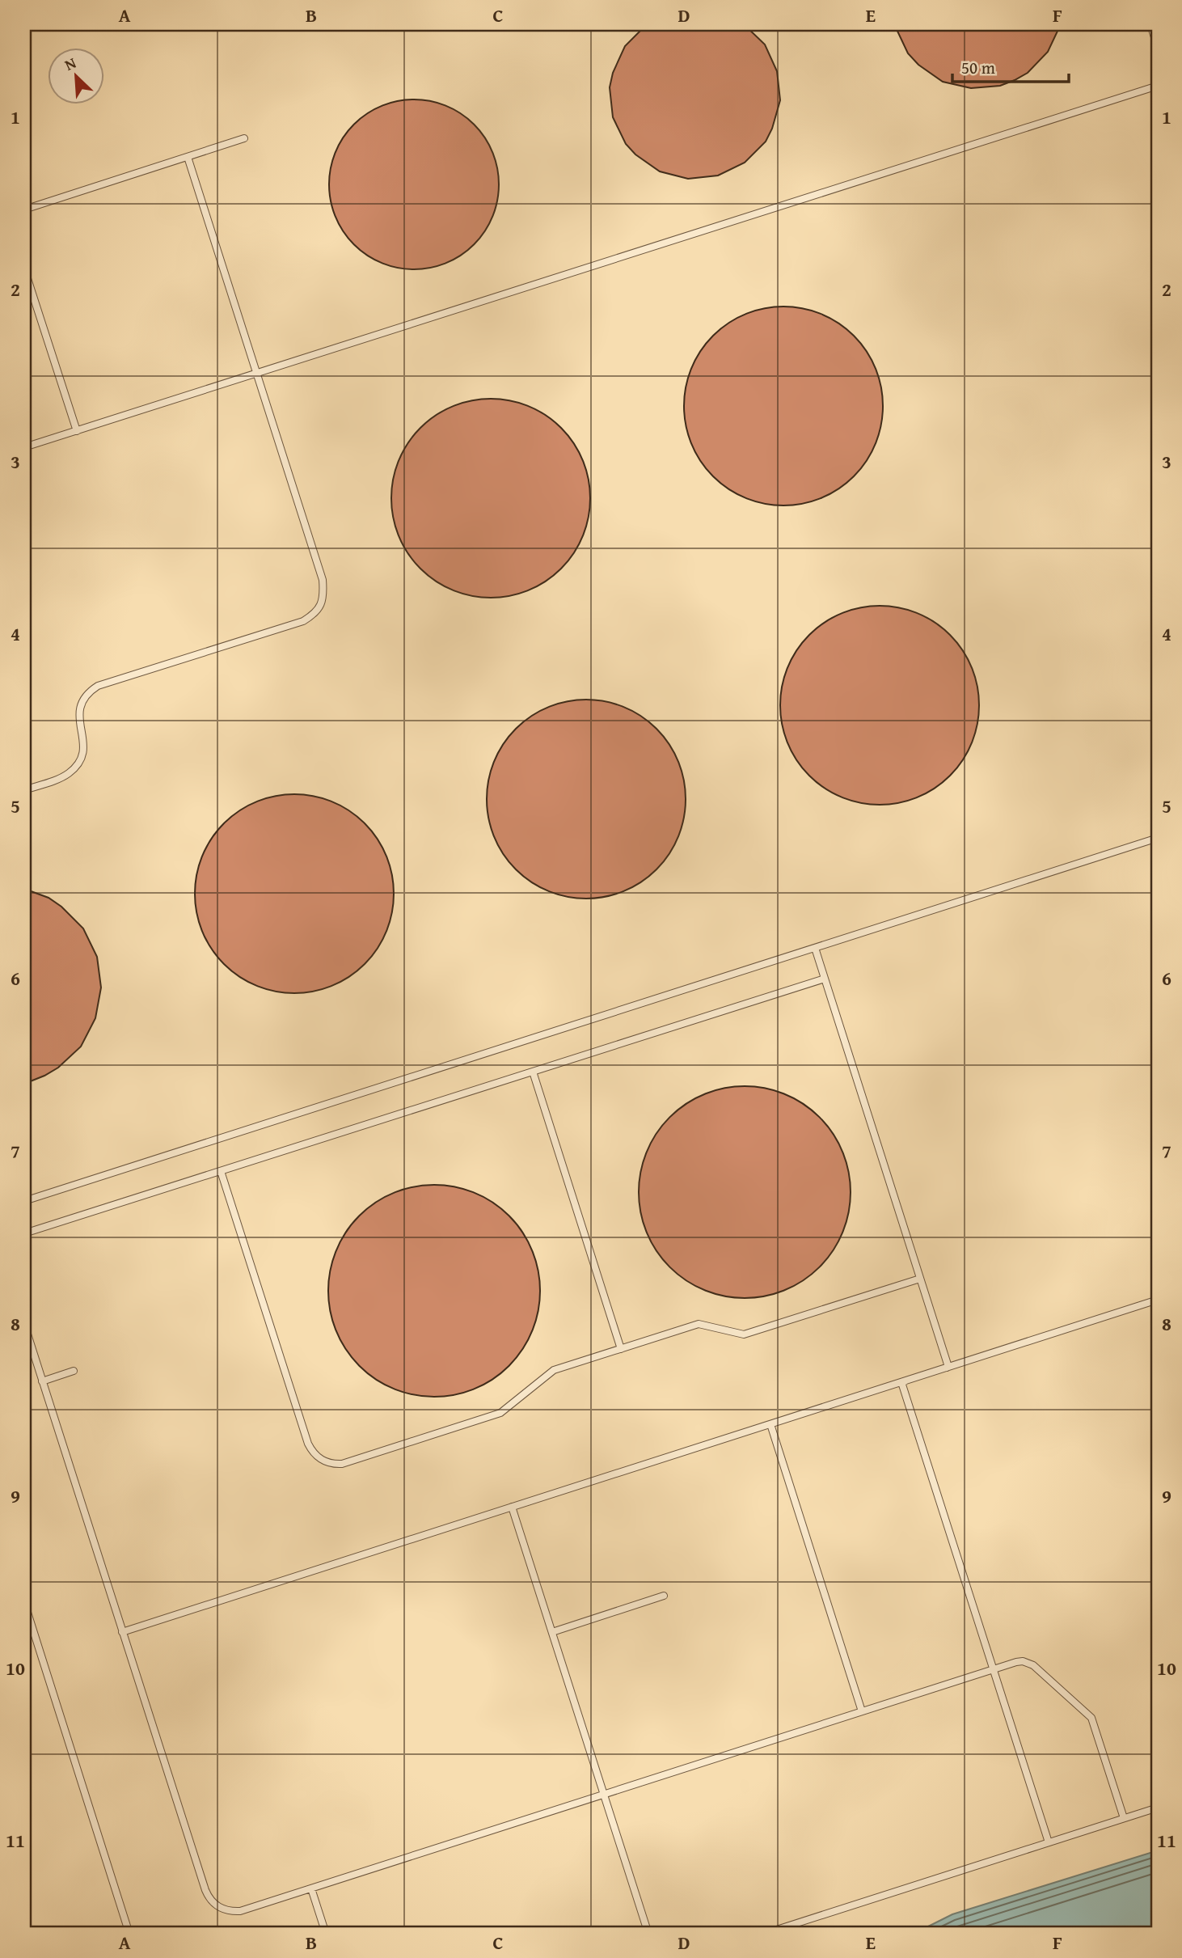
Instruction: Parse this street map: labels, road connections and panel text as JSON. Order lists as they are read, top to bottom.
{
  "scale_bar": "50 m",
  "north": "top left",
  "grid": {
    "columns": [
      "A",
      "B",
      "C",
      "D",
      "E",
      "F"
    ],
    "rows": [
      "1",
      "2",
      "3",
      "4",
      "5",
      "6",
      "7",
      "8",
      "9",
      "10",
      "11"
    ]
  }
}
